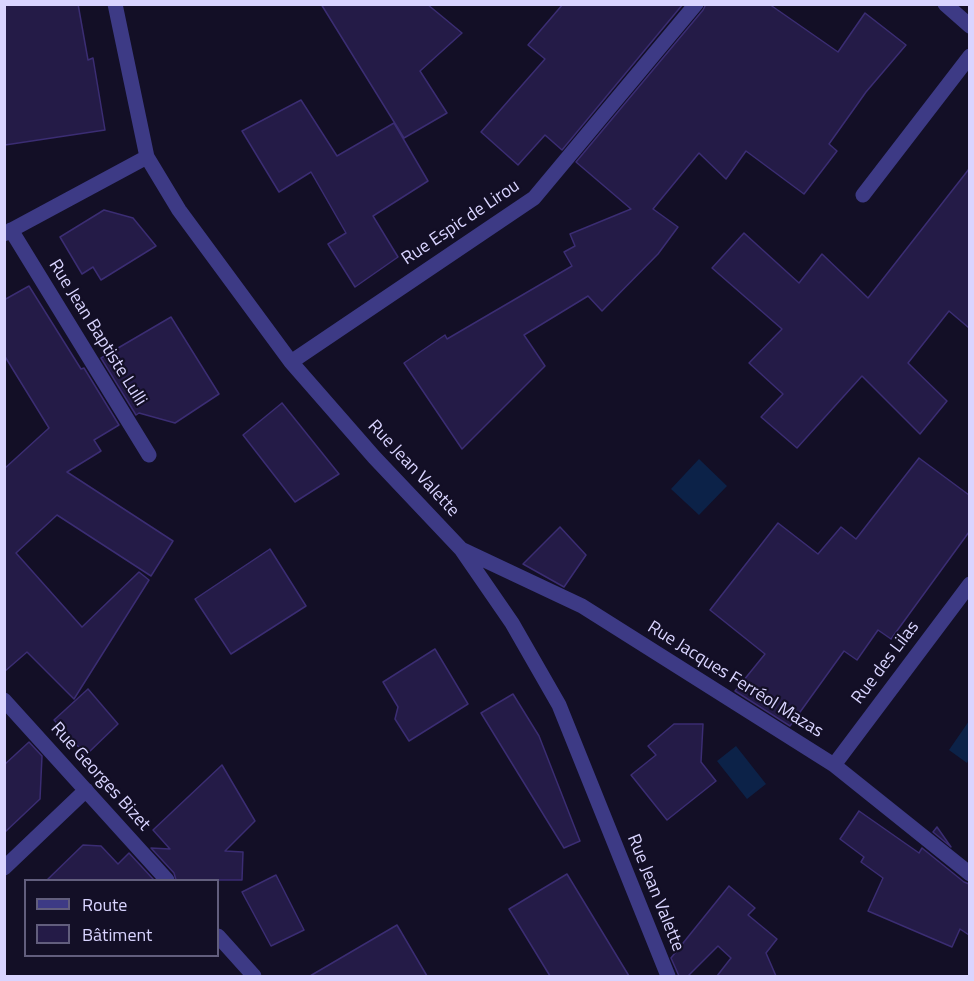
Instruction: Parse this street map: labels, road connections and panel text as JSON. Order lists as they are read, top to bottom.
{
  "streets": {
    "street": [
      "Rue Espic de Lirou",
      "Rue Jean Baptiste Lulli",
      "Rue Jean Valette",
      "Rue des Lilas",
      "Rue Jacques Ferréol Mazas",
      "Rue Georges Bizet"
    ]
  },
  "crossings": [
    ["Rue Espic de Lirou", "Rue Jean Valette"],
    ["Rue Jean Valette", "Rue Jacques Ferréol Mazas"],
    ["Rue des Lilas", "Rue Jacques Ferréol Mazas"]
  ],
  "legend": ["Route", "Bâtiment"]
}
